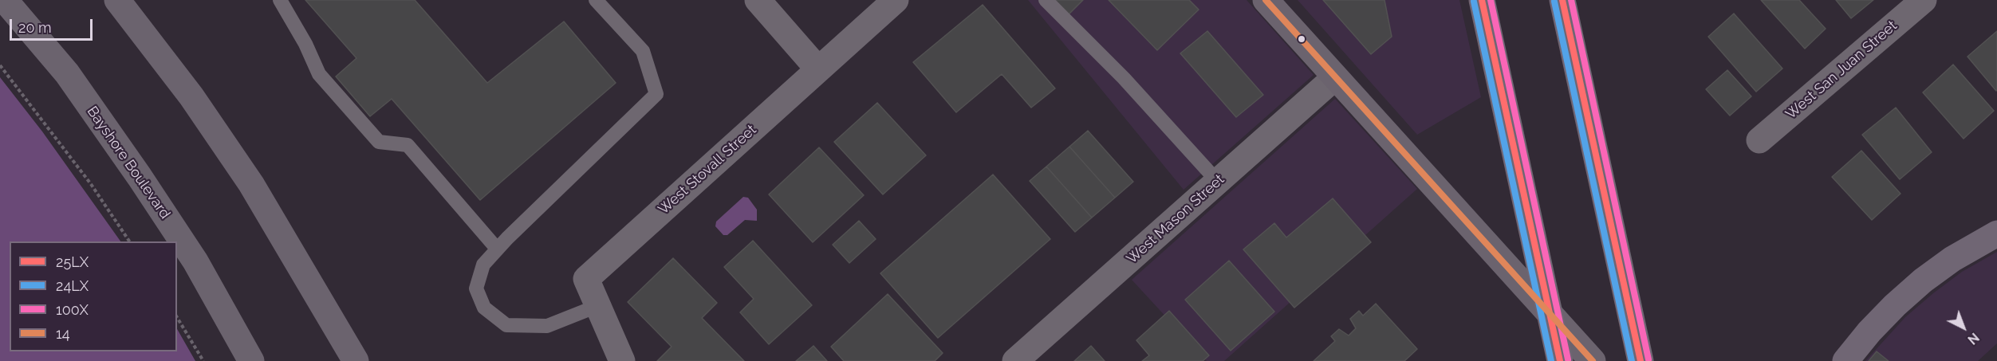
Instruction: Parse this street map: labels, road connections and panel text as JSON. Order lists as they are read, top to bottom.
{
  "streets": {
    "main road": ["Bayshore Boulevard"],
    "street": ["West San Juan Street", "West Stovall Street", "West Mason Street"]
  },
  "lines": [
    "transit line 25LX",
    "transit line 100X",
    "transit line 14",
    "transit line 24LX"
  ],
  "legend": [
    "25LX",
    "24LX",
    "100X",
    "14"
  ],
  "scale_bar": "20 m",
  "north": "bottom right"
}
